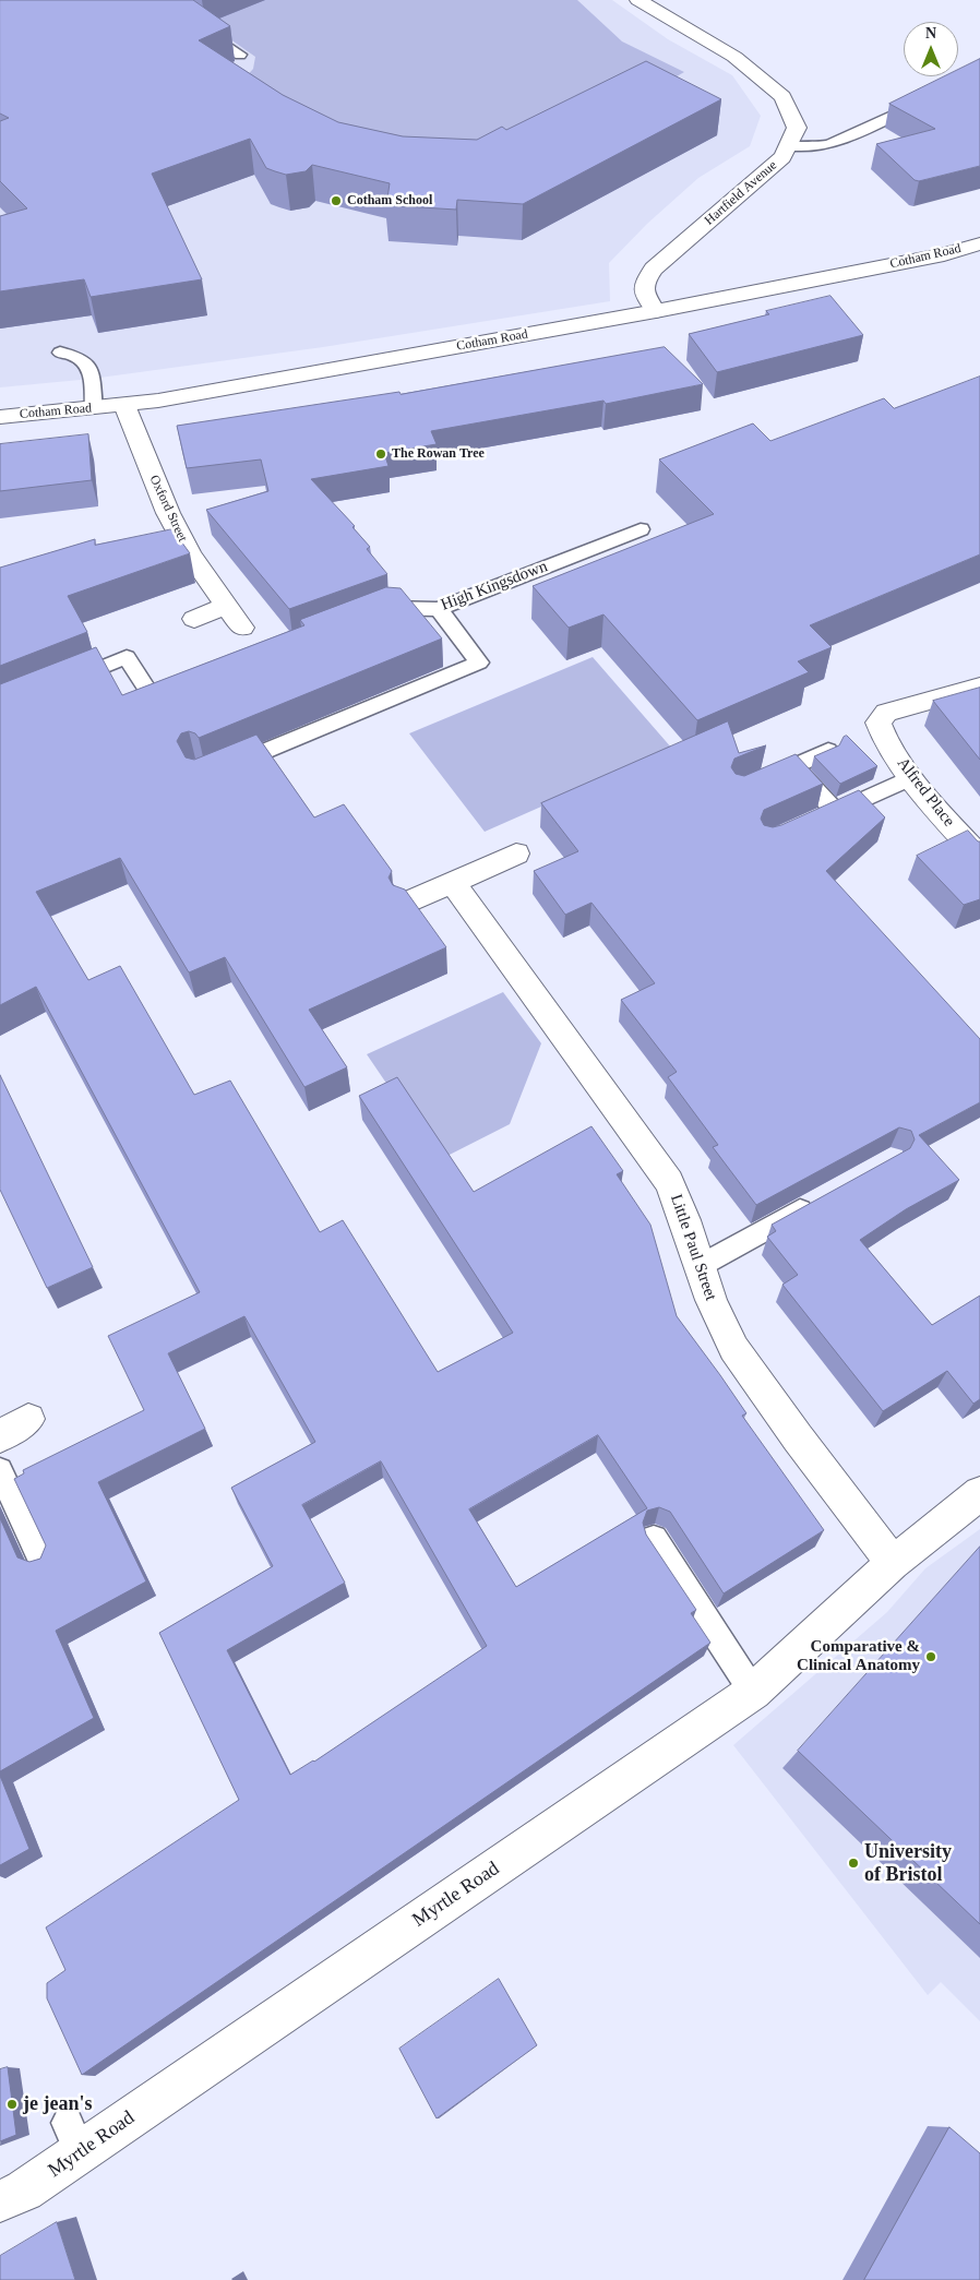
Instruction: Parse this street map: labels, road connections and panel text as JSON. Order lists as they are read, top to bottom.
{
  "streets": {
    "street": [
      "Hartfield Avenue",
      "Cotham Road",
      "Oxford Street",
      "Alfred Place",
      "Little Paul Street",
      "Myrtle Road"
    ],
    "lane": ["High Kingsdown"]
  },
  "crossings": [
    ["Hartfield Avenue", "Cotham Road"],
    ["Cotham Road", "Oxford Street"],
    ["Little Paul Street", "Myrtle Road"]
  ],
  "places": [
    "Cotham School",
    "The Rowan Tree",
    "Comparative & Clinical Anatomy",
    "University of Bristol",
    "je jean's"
  ],
  "north": "top"
}
